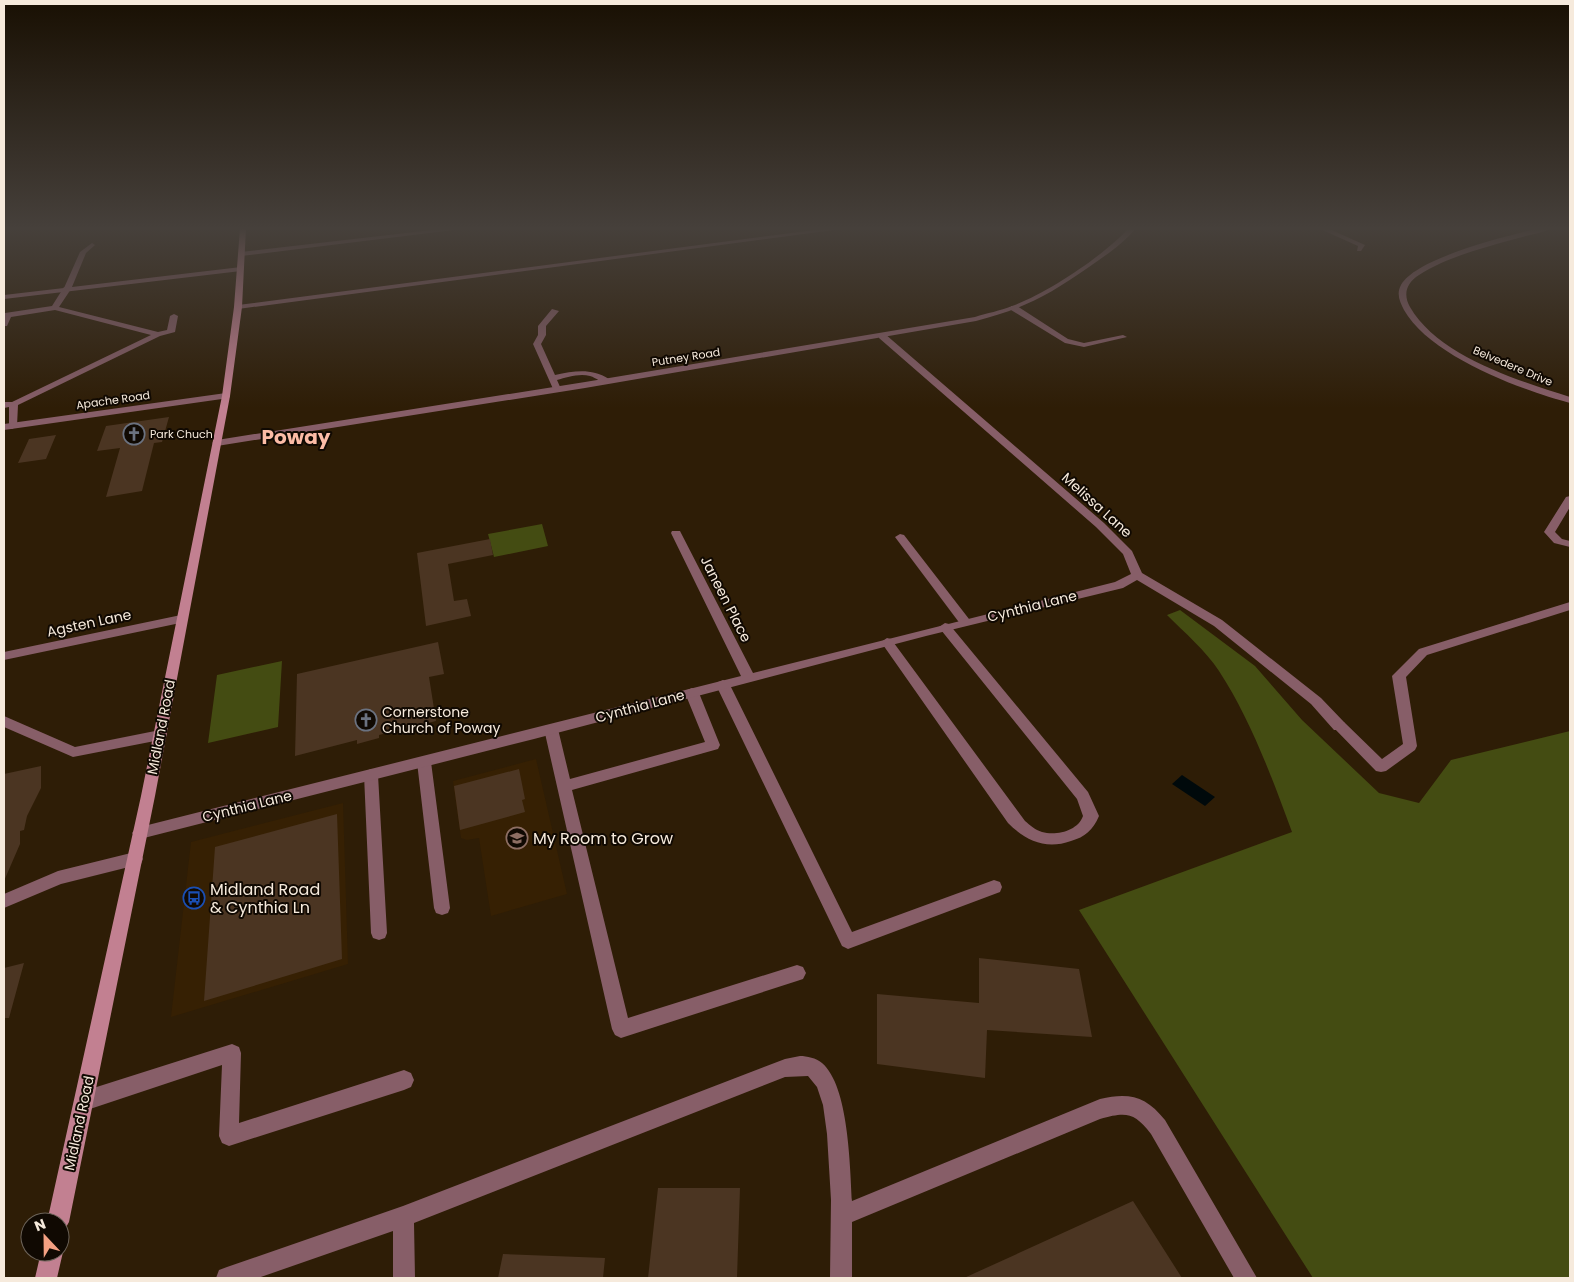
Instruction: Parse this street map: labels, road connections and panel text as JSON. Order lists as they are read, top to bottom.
{
  "streets": {
    "main road": ["Midland Road"],
    "street": [
      "Putney Road",
      "Belvedere Drive",
      "Apache Road",
      "Melissa Lane",
      "Janeen Place",
      "Cynthia Lane",
      "Agsten Lane"
    ]
  },
  "crossings": [
    ["Putney Road", "Melissa Lane"],
    ["Putney Road", "Midland Road"],
    ["Apache Road", "Midland Road"],
    ["Melissa Lane", "Cynthia Lane"],
    ["Janeen Place", "Cynthia Lane"],
    ["Cynthia Lane", "Midland Road"],
    ["Agsten Lane", "Midland Road"]
  ],
  "districts": ["Poway"],
  "places": {
    "church": ["Park Chuch", "Cornerstone Church of Poway"],
    "school or university": ["My Room to Grow"],
    "bus stop": ["Midland Road & Cynthia Ln"]
  },
  "north": "top"
}
